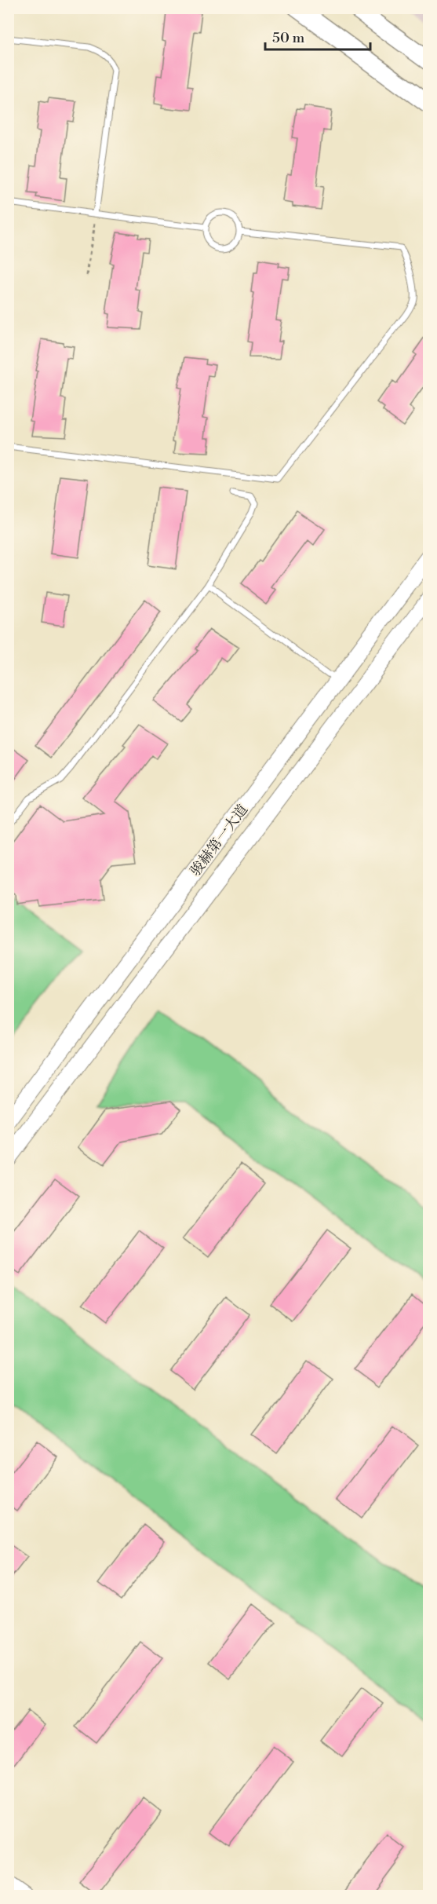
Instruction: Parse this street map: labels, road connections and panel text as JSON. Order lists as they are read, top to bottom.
{
  "streets": {
    "main road": ["骏赫第一大道"]
  },
  "scale_bar": "50 m"
}
